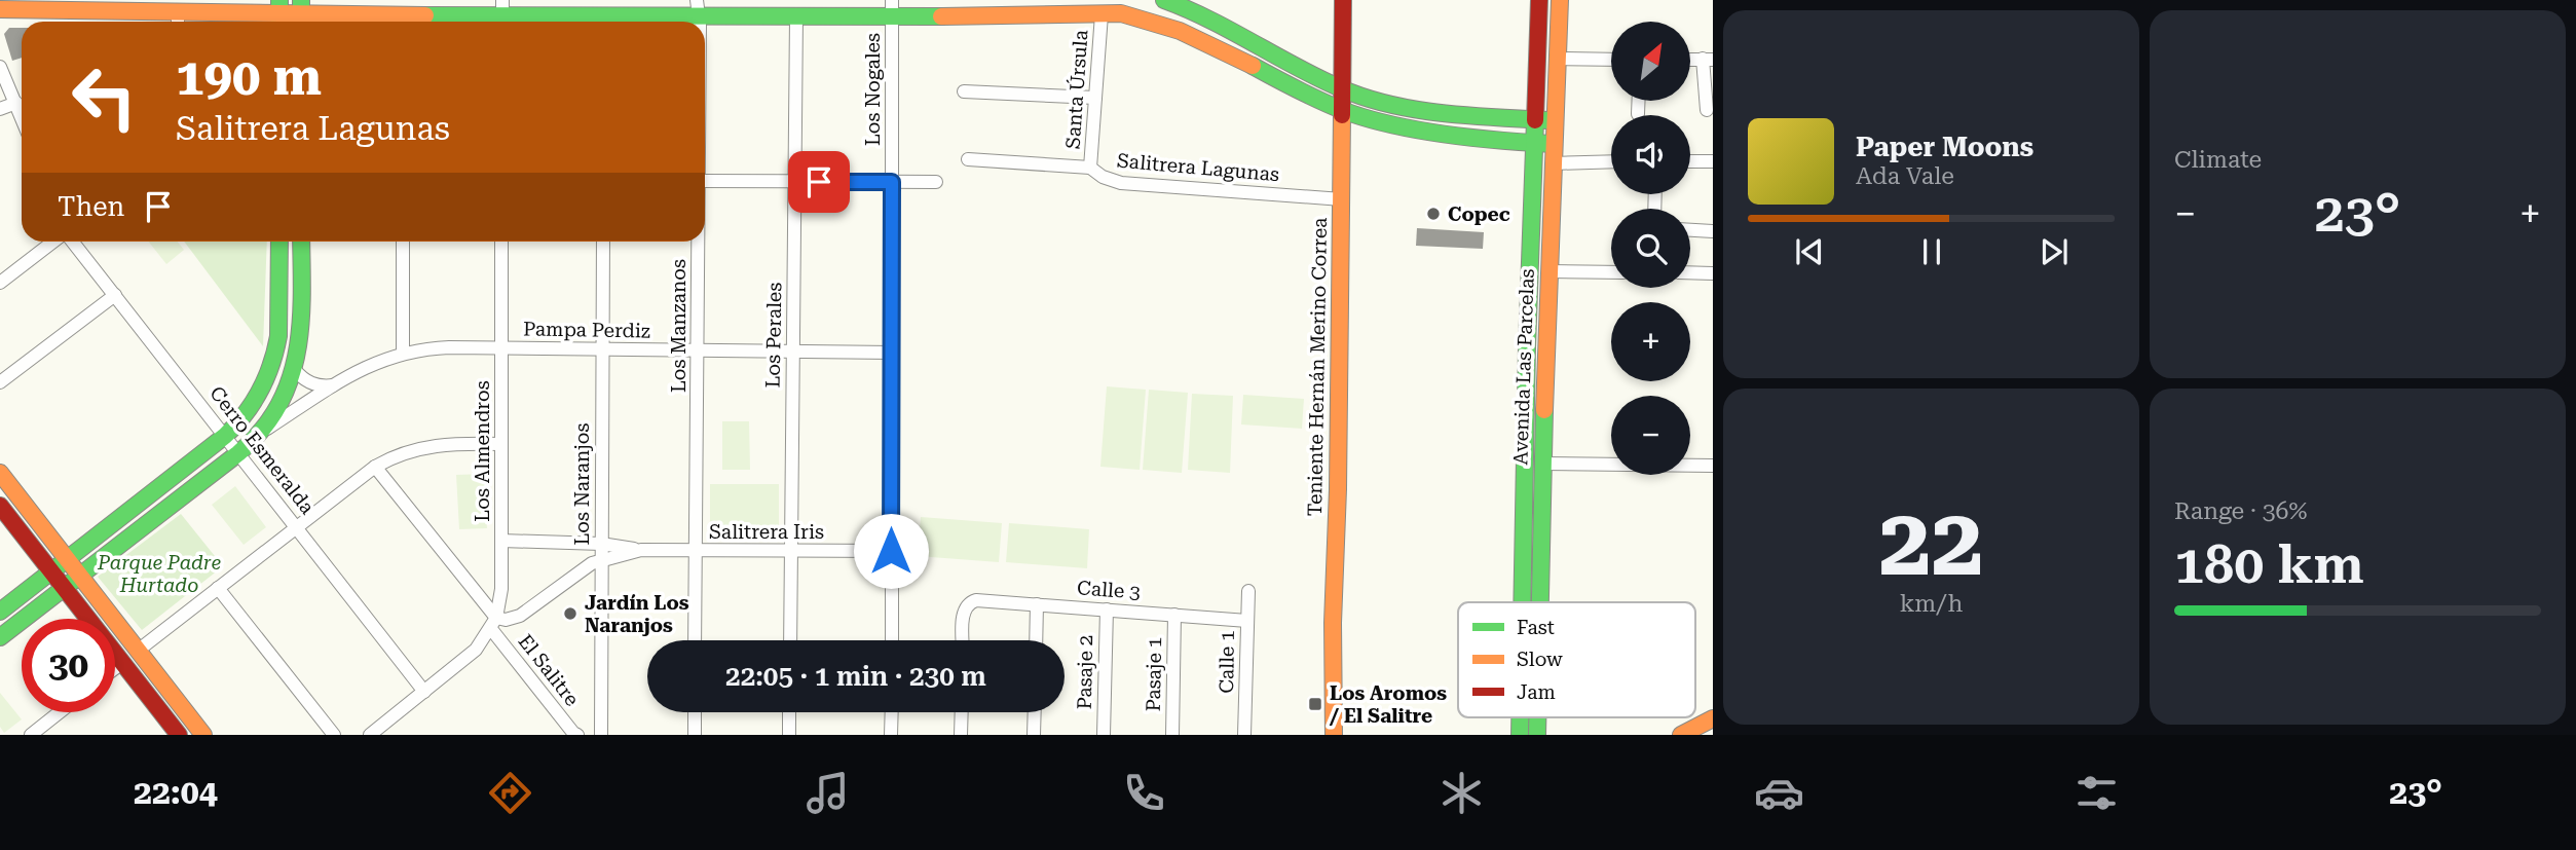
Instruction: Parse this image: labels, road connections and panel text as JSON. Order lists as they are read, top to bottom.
{
  "streets": {
    "street": [
      "Los Nogales",
      "Santa Úrsula",
      "Salitrera Lagunas",
      "Los Manzanos",
      "Pampa Perdiz",
      "Los Perales",
      "Teniente Hernán Merino Correa",
      "Avenida Las Parcelas",
      "Cerro Esmeralda",
      "Los Almendros",
      "Los Naranjos",
      "Salitrera Iris",
      "Calle 3",
      "Calle 1",
      "El Salitre",
      "Pasaje 2",
      "Pasaje 1"
    ]
  },
  "crossings": [
    ["Los Nogales", "Pampa Perdiz"],
    ["Los Nogales", "Salitrera Iris"],
    ["Santa Úrsula", "Salitrera Lagunas"],
    ["Salitrera Lagunas", "Teniente Hernán Merino Correa"],
    ["Los Manzanos", "Pampa Perdiz"],
    ["Los Manzanos", "Salitrera Iris"],
    ["Pampa Perdiz", "Los Perales"],
    ["Pampa Perdiz", "Los Almendros"],
    ["Pampa Perdiz", "Los Naranjos"],
    ["Los Perales", "Salitrera Iris"],
    ["Cerro Esmeralda", "Los Almendros"],
    ["Los Almendros", "Salitrera Iris"],
    ["Los Almendros", "El Salitre"],
    ["Los Naranjos", "Salitrera Iris"],
    ["Salitrera Iris", "El Salitre"],
    ["Calle 3", "Calle 1"],
    ["Calle 3", "Pasaje 2"],
    ["Calle 3", "Pasaje 1"]
  ],
  "parks": ["Parque Padre Hurtado"],
  "places": {
    "other": ["Copec", "Jardín Los Naranjos"],
    "transit": ["Los Aromos / El Salitre"]
  },
  "legend": ["Fast", "Slow", "Jam"],
  "north": "top right",
  "page": {
    "tile": [
      "Climate",
      ["22", "km/h"],
      ["Range · 36%", "180 km"]
    ],
    "map_buttons": ["+", "−"],
    "turn": ["190 m", "Salitrera Lagunas"],
    "song": ["Paper Moons", "Ada Vale"],
    "then": "Then",
    "heat": ["−", "23°", "+"],
    "limit": "30",
    "trip": "22:05 · 1 min · 230 m",
    "tabs": ["22:04", "23°"]
  }
}
